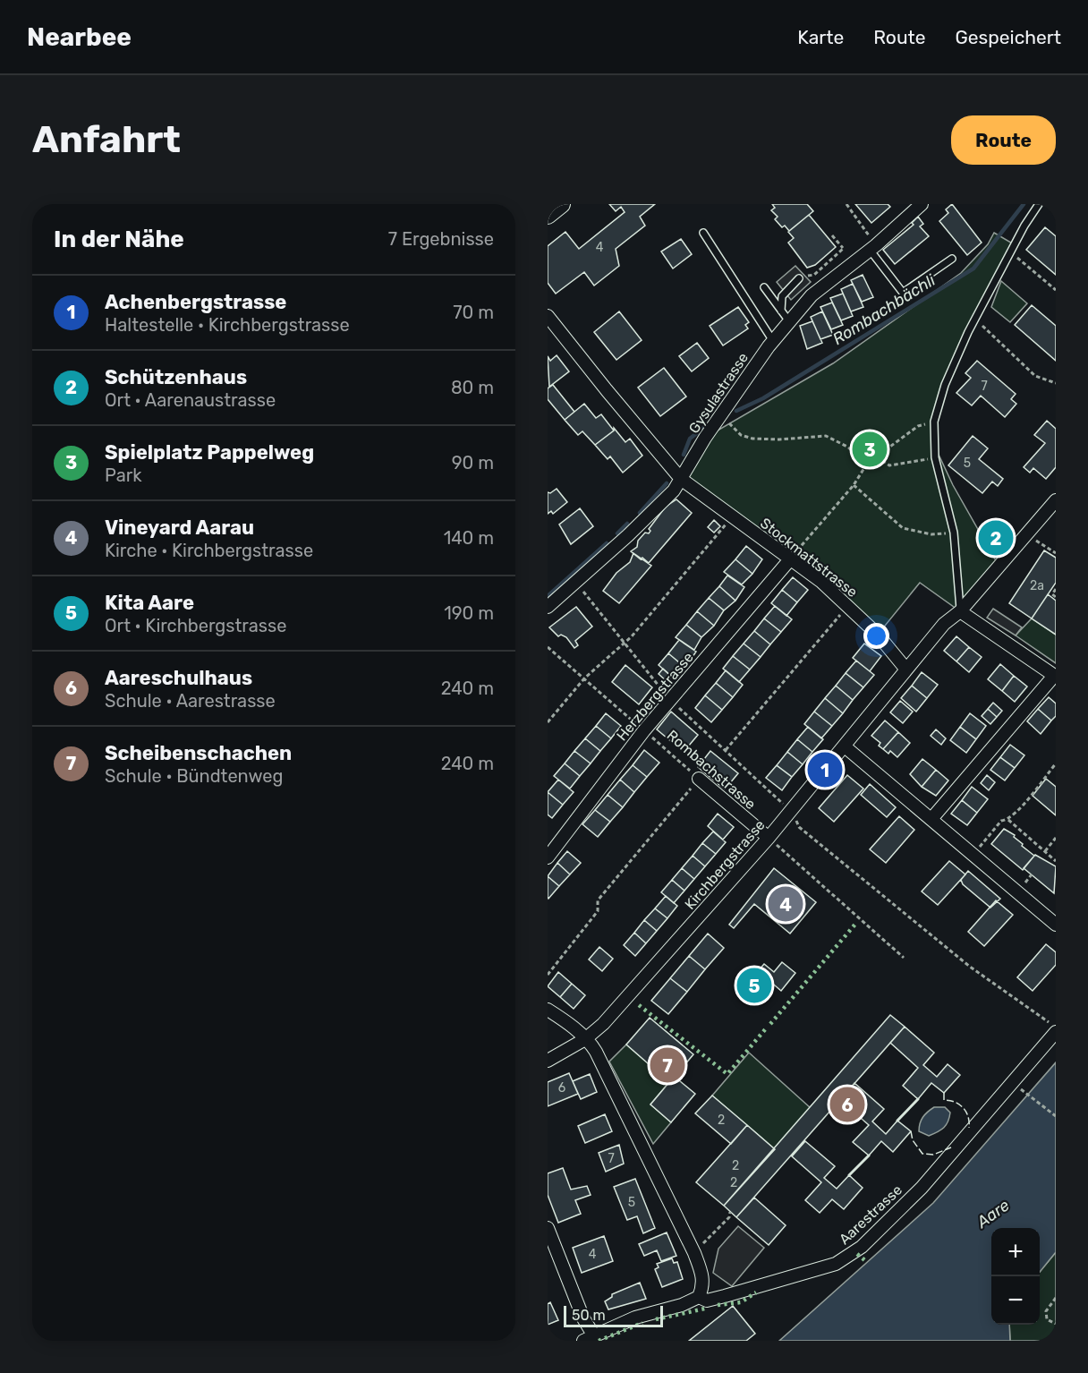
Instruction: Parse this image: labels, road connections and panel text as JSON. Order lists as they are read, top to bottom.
{
  "streets": {
    "street": [
      "Gysulastrasse",
      "Stockmattstrasse",
      "Herzbergstrasse",
      "Rombachstrasse",
      "Kirchbergstrasse",
      "Aarestrasse"
    ]
  },
  "crossings": [
    ["Gysulastrasse", "Stockmattstrasse"],
    ["Stockmattstrasse", "Herzbergstrasse"],
    ["Stockmattstrasse", "Kirchbergstrasse"],
    ["Herzbergstrasse", "Rombachstrasse"],
    ["Rombachstrasse", "Kirchbergstrasse"]
  ],
  "water": ["Rombachbächli", "Aare"],
  "house_numbers": [
    "4",
    "7",
    "5",
    "2a",
    "6",
    "2",
    "7",
    "2",
    "2",
    "5",
    "4"
  ],
  "scale_bar": "50 m",
  "page": {
    "header": "Nearbee",
    "nav": ["Karte", "Route", "Gespeichert"],
    "buttons": "Route",
    "title": "Anfahrt",
    "heading": ["In der Nähe", "7 Ergebnisse"],
    "list": [
      {
        "mark": "1",
        "name": "Achenbergstrasse",
        "note": "Haltestelle · Kirchbergstrasse",
        "value": "70 m"
      },
      {
        "mark": "2",
        "name": "Schützenhaus",
        "note": "Ort · Aarenaustrasse",
        "value": "80 m"
      },
      {
        "mark": "3",
        "name": "Spielplatz Pappelweg",
        "note": "Park",
        "value": "90 m"
      },
      {
        "mark": "4",
        "name": "Vineyard Aarau",
        "note": "Kirche · Kirchbergstrasse",
        "value": "140 m"
      },
      {
        "mark": "5",
        "name": "Kita Aare",
        "note": "Ort · Kirchbergstrasse",
        "value": "190 m"
      },
      {
        "mark": "6",
        "name": "Aareschulhaus",
        "note": "Schule · Aarestrasse",
        "value": "240 m"
      },
      {
        "mark": "7",
        "name": "Scheibenschachen",
        "note": "Schule · Bündtenweg",
        "value": "240 m"
      }
    ],
    "pins": [
      "3",
      "2",
      "1",
      "4",
      "5",
      "7",
      "6"
    ],
    "map_buttons": ["+", "−"],
    "scale": "50 m"
  }
}
